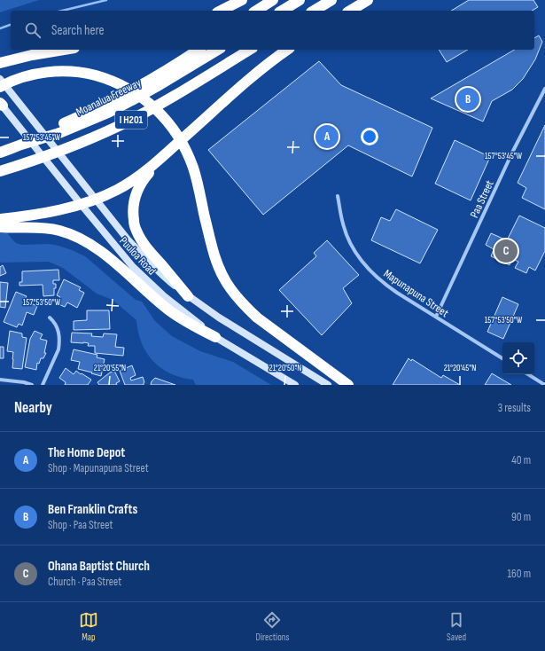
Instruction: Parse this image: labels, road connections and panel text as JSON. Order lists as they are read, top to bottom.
{
  "streets": {
    "highway": ["Moanalua Freeway", "I H201"],
    "main road": ["Puuloa Road"],
    "street": ["Paa Street", "Mapunapuna Street"]
  },
  "crossings": [
    ["Paa Street", "Mapunapuna Street"]
  ],
  "page": {
    "search": "Search here",
    "pins": ["B", "A", "C"],
    "heading": ["Nearby", "3 results"],
    "list": [
      {
        "mark": "A",
        "name": "The Home Depot",
        "note": "Shop · Mapunapuna Street",
        "value": "40 m"
      },
      {
        "mark": "B",
        "name": "Ben Franklin Crafts",
        "note": "Shop · Paa Street",
        "value": "90 m"
      },
      {
        "mark": "C",
        "name": "Ohana Baptist Church",
        "note": "Church · Paa Street",
        "value": "160 m"
      }
    ],
    "nav": ["Map", "Directions", "Saved"]
  },
  "coordinates": [
    "157°53'45\"W",
    "157°53'50\"W",
    "21°20'55\"N",
    "21°20'50\"N",
    "21°20'45\"N"
  ]
}
